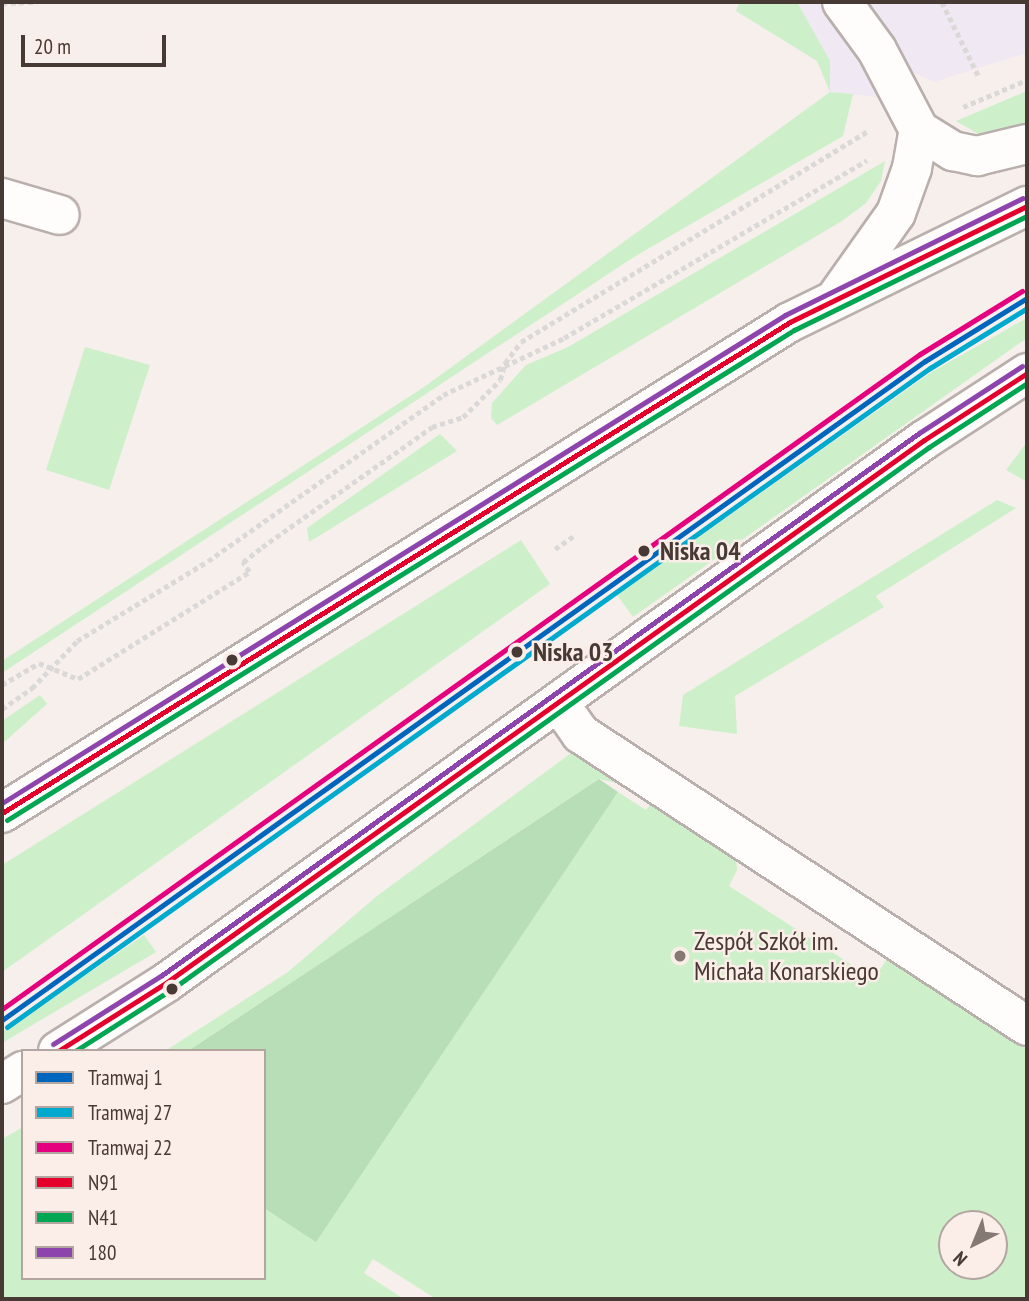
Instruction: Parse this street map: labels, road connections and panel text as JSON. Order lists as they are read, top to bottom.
{
  "places": ["Niska 04", "Niska 03", "Zespół Szkół im. Michała Konarskiego"],
  "lines": [
    "transit line 180",
    "transit line N91",
    "transit line N41",
    "tram line 22",
    "tram line 1",
    "tram line 27"
  ],
  "legend": [
    "Tramwaj 1",
    "Tramwaj 27",
    "Tramwaj 22",
    "N91",
    "N41",
    "180"
  ],
  "scale_bar": "20 m",
  "north": "bottom left"
}
